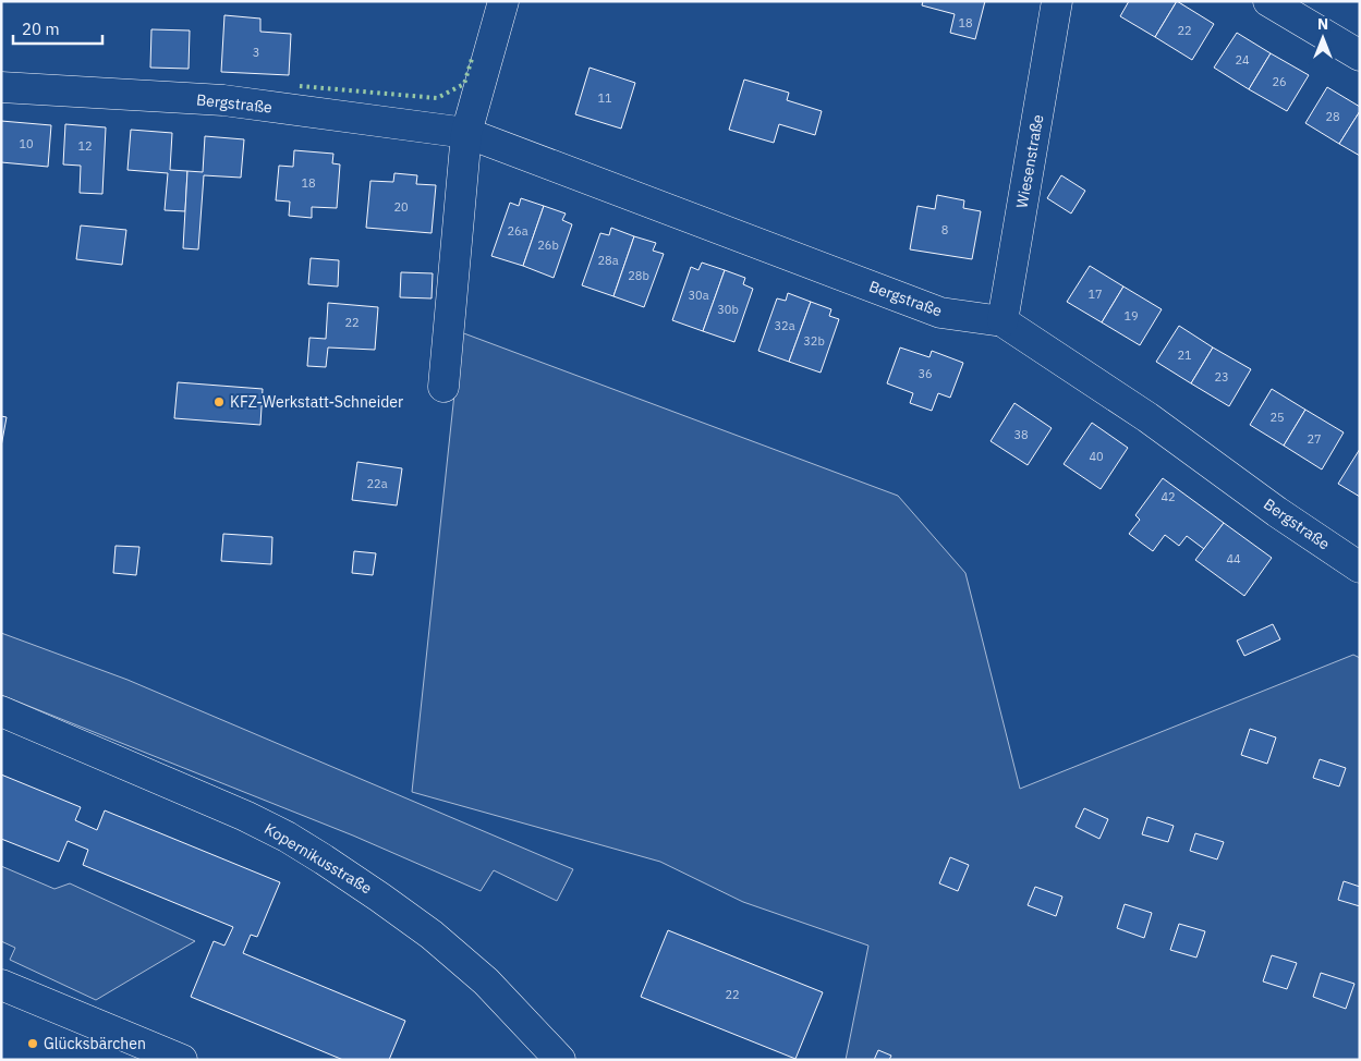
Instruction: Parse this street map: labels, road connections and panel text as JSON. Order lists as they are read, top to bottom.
{
  "streets": {
    "street": ["Bergstraße", "Wiesenstraße", "Kopernikusstraße"]
  },
  "crossings": [
    ["Bergstraße", "Wiesenstraße"]
  ],
  "places": ["KFZ-Werkstatt-Schneider", "Glücksbärchen"],
  "house_numbers": [
    "18",
    "22",
    "3",
    "24",
    "26",
    "11",
    "28",
    "10",
    "12",
    "18",
    "20",
    "8",
    "26a",
    "26b",
    "28a",
    "28b",
    "17",
    "30a",
    "30b",
    "19",
    "22",
    "32a",
    "32b",
    "21",
    "36",
    "23",
    "25",
    "38",
    "27",
    "40",
    "22a",
    "42",
    "44",
    "22"
  ],
  "scale_bar": "20 m",
  "north": "top"
}
